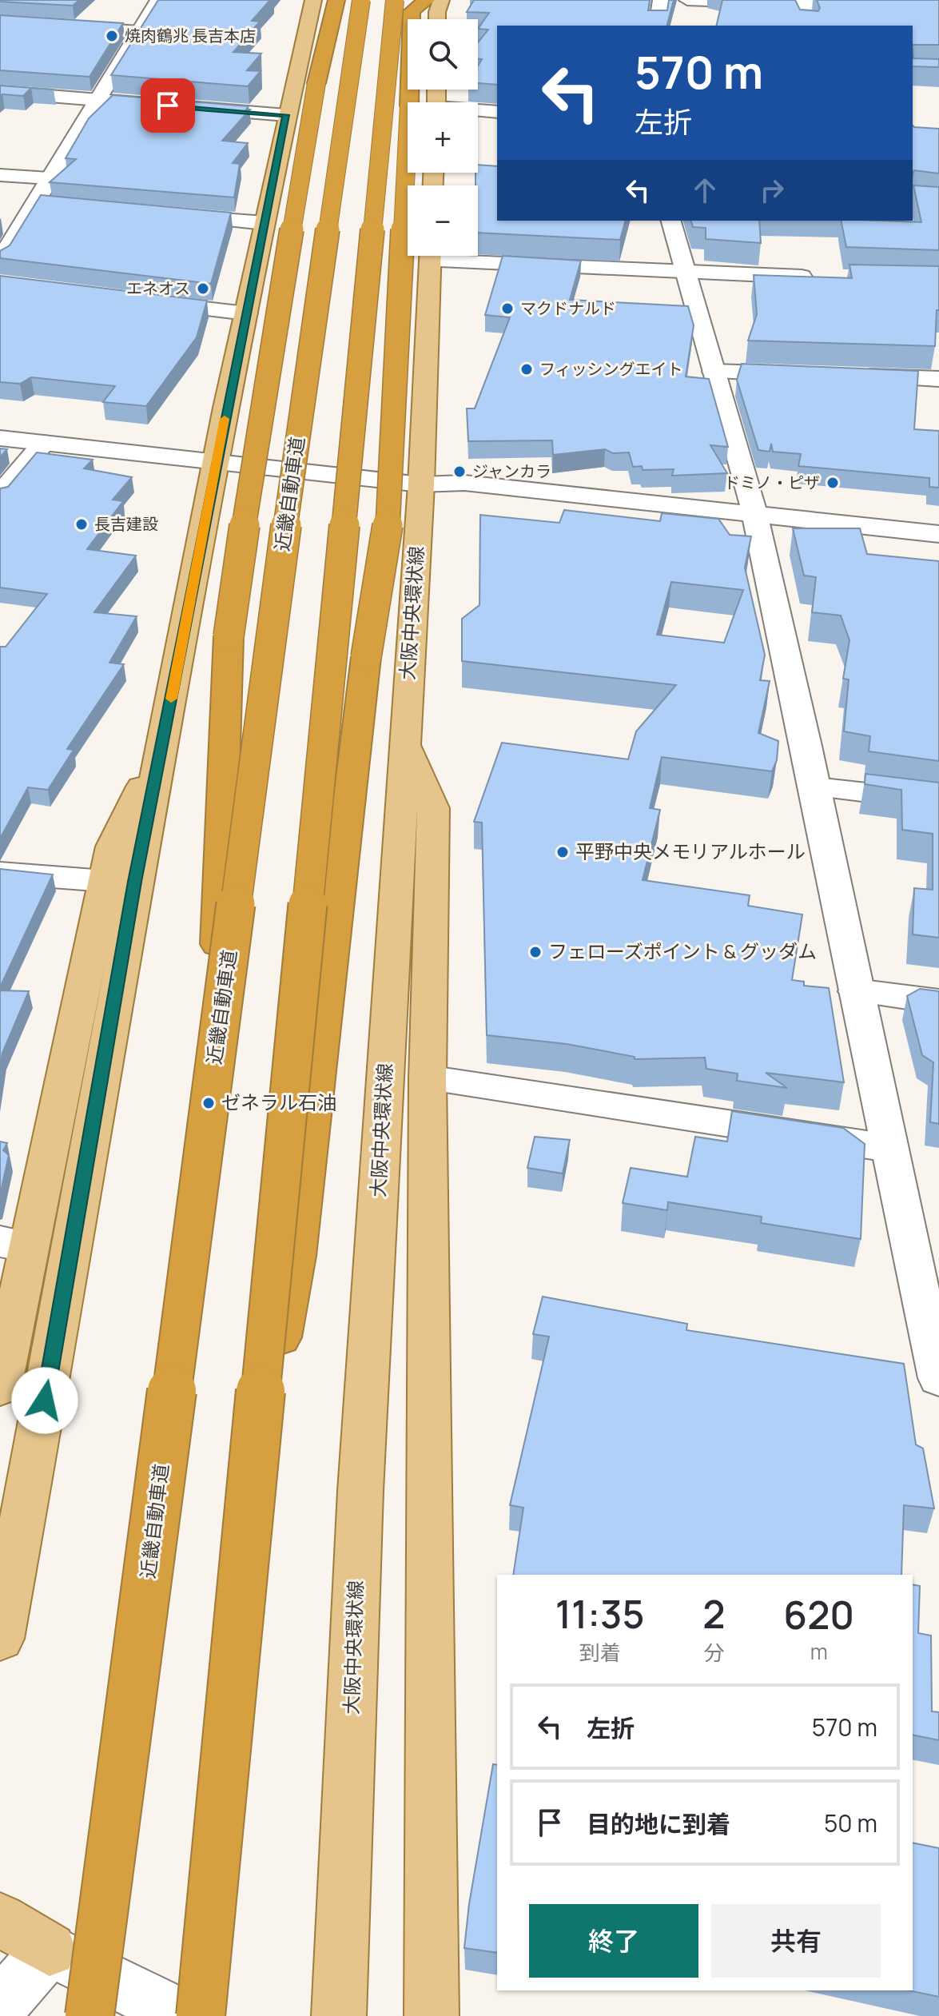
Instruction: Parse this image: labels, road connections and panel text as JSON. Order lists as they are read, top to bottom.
{
  "streets": {
    "highway": ["近畿自動車道"],
    "main road": ["大阪中央環状線"]
  },
  "places": [
    "焼肉鶴兆 長吉本店",
    "エネオス",
    "マクドナルド",
    "フィッシングエイト",
    "ジャンカラ",
    "ドミノ・ピザ",
    "長吉建設",
    "平野中央メモリアルホール",
    "フェローズポイント & グッダム",
    "ゼネラル石油"
  ],
  "page": {
    "map_buttons": ["+", "−"],
    "turn": ["570 m", "左折"],
    "eta": [
      "11:35",
      "到着",
      "2",
      "分",
      "620",
      "m"
    ],
    "list": [
      {
        "name": "左折",
        "value": "570 m"
      },
      {
        "name": "目的地に到着",
        "value": "50 m"
      }
    ],
    "buttons": ["終了", "共有"]
  }
}
